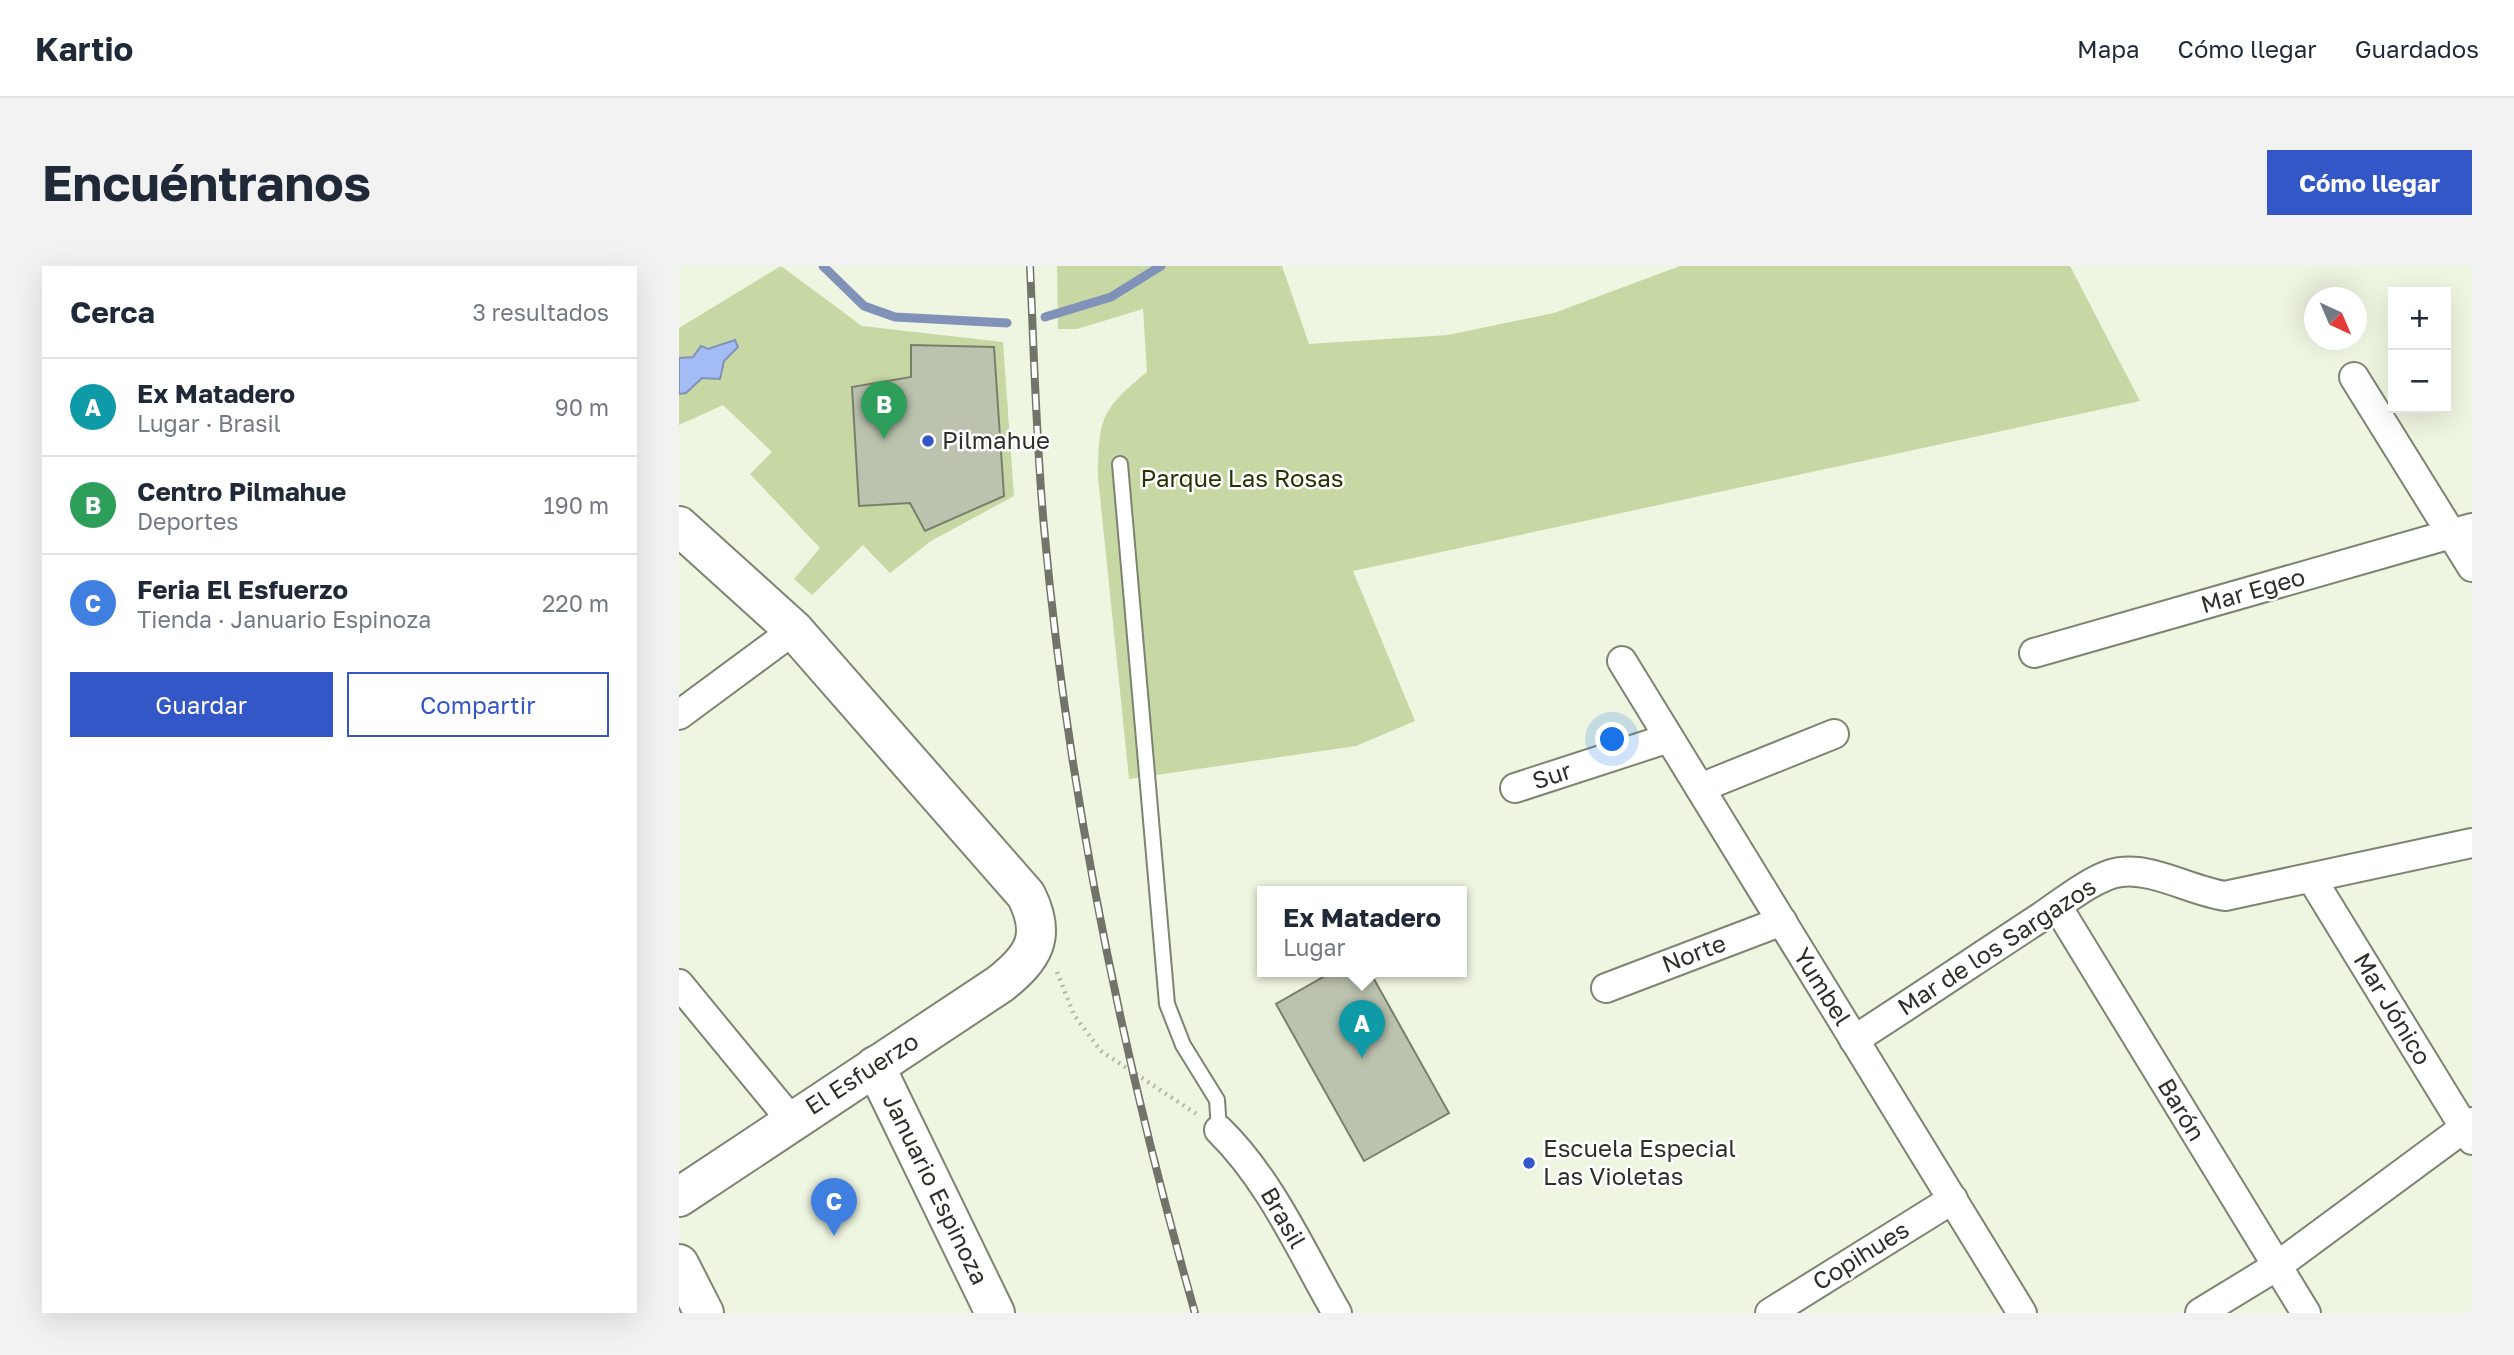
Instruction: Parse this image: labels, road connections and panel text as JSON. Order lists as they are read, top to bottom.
{
  "streets": {
    "street": [
      "Mar Egeo",
      "Sur",
      "Mar de los Sargazos",
      "Norte",
      "Yumbel",
      "Mar Jónico",
      "El Esfuerzo",
      "Barón",
      "Januario Espinoza",
      "Brasil",
      "Copihues"
    ]
  },
  "crossings": [
    ["Sur", "Yumbel"],
    ["Mar de los Sargazos", "Yumbel"],
    ["Mar de los Sargazos", "Mar Jónico"],
    ["Mar de los Sargazos", "Barón"],
    ["Norte", "Yumbel"],
    ["Yumbel", "Copihues"],
    ["El Esfuerzo", "Januario Espinoza"]
  ],
  "parks": ["Parque Las Rosas"],
  "places": ["Pilmahue", "Escuela Especial Las Violetas"],
  "north": "bottom right",
  "page": {
    "header": "Kartio",
    "nav": ["Mapa", "Cómo llegar", "Guardados"],
    "buttons": [
      "Cómo llegar",
      ["Guardar", "Compartir"]
    ],
    "title": "Encuéntranos",
    "heading": ["Cerca", "3 resultados"],
    "map_buttons": ["+", "−"],
    "list": [
      {
        "mark": "A",
        "name": "Ex Matadero",
        "note": "Lugar · Brasil",
        "value": "90 m"
      },
      {
        "mark": "B",
        "name": "Centro Pilmahue",
        "note": "Deportes",
        "value": "190 m"
      },
      {
        "mark": "C",
        "name": "Feria El Esfuerzo",
        "note": "Tienda · Januario Espinoza",
        "value": "220 m"
      }
    ],
    "pins": ["B", "A", "C"],
    "popup": ["Ex Matadero", "Lugar"]
  }
}
